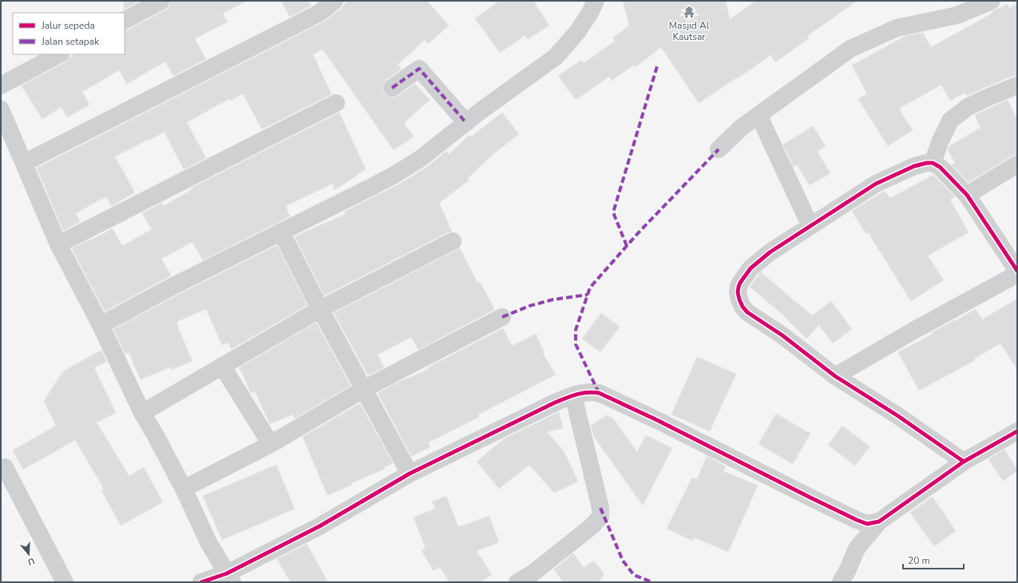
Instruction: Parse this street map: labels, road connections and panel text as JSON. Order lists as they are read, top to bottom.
{
  "places": {
    "temple": ["Masjid Al Kautsar"]
  },
  "legend": ["Jalur sepeda", "Jalan setapak"],
  "scale_bar": "20 m",
  "north": "bottom"
}
